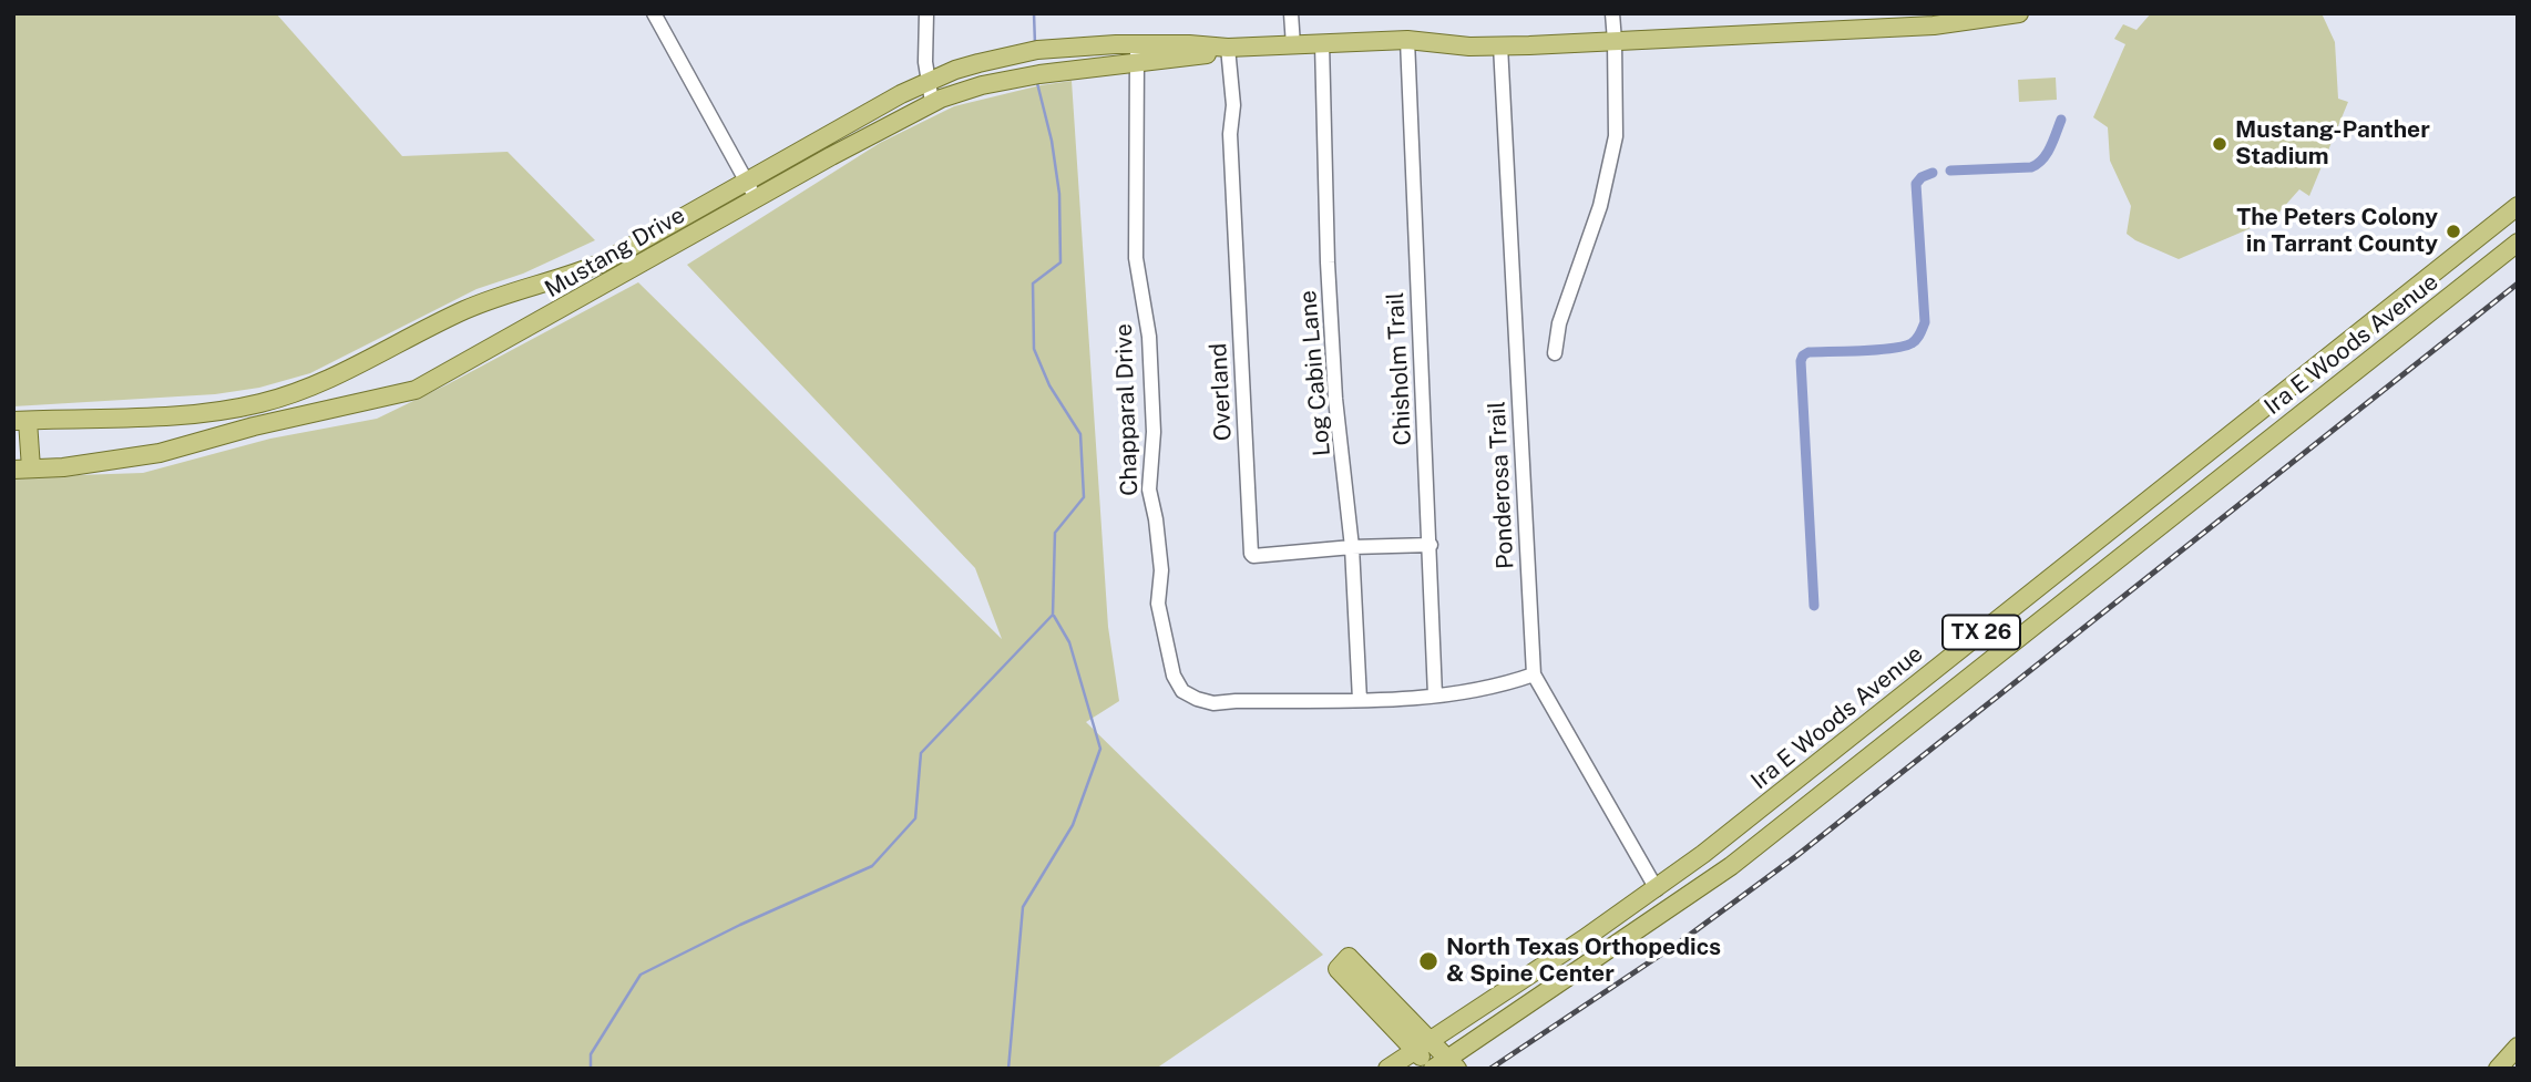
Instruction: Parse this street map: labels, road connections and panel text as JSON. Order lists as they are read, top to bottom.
{
  "streets": {
    "main road": ["Mustang Drive", "Ira E Woods Avenue", "TX 26"],
    "street": [
      "Chisholm Trail",
      "Log Cabin Lane",
      "Overland",
      "Chapparal Drive",
      "Ponderosa Trail"
    ]
  },
  "crossings": [
    ["Mustang Drive", "Chisholm Trail"],
    ["Mustang Drive", "Log Cabin Lane"],
    ["Mustang Drive", "Overland"],
    ["Mustang Drive", "Chapparal Drive"],
    ["Mustang Drive", "Ponderosa Trail"],
    ["Ira E Woods Avenue", "Ponderosa Trail"],
    ["Chisholm Trail", "Overland"],
    ["Chisholm Trail", "Chapparal Drive"],
    ["Log Cabin Lane", "Overland"],
    ["Log Cabin Lane", "Chapparal Drive"],
    ["Chapparal Drive", "Ponderosa Trail"]
  ],
  "places": ["Mustang-Panther Stadium", "The Peters Colony in Tarrant County", "North Texas Orthopedics & Spine Center"]
}
